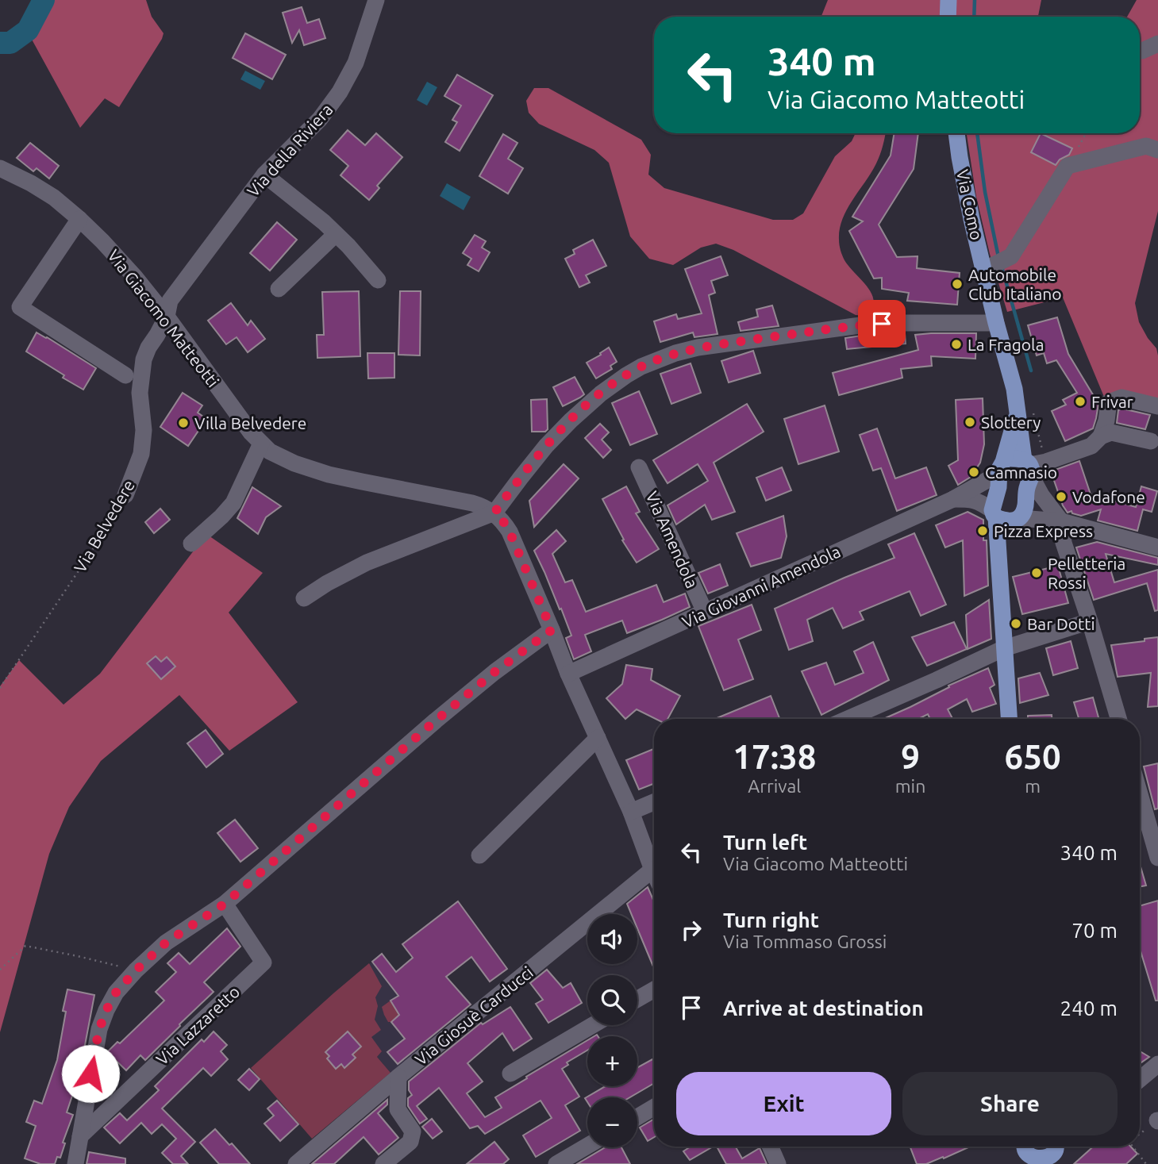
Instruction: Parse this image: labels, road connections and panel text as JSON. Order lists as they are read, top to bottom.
{
  "streets": {
    "main road": ["Via Como"],
    "street": [
      "Via della Riviera",
      "Via Giacomo Matteotti",
      "Via Belvedere",
      "Via Amendola",
      "Via Giovanni Amendola",
      "Via Giosuè Carducci",
      "Via Lazzaretto"
    ]
  },
  "crossings": [
    ["Via della Riviera", "Via Giacomo Matteotti"],
    ["Via della Riviera", "Via Belvedere"],
    ["Via Como", "Via Giovanni Amendola"],
    ["Via Giacomo Matteotti", "Via Belvedere"],
    ["Via Amendola", "Via Giovanni Amendola"]
  ],
  "places": [
    "Automobile Club Italiano",
    "La Fragola",
    "Frivar",
    "Slottery",
    "Villa Belvedere",
    "Camnasio",
    "Vodafone",
    "Pizza Express",
    "Pelletteria Rossi",
    "Bar Dotti"
  ],
  "page": {
    "turn": ["340 m", "Via Giacomo Matteotti"],
    "eta": [
      "17:38",
      "Arrival",
      "9",
      "min",
      "650",
      "m"
    ],
    "list": [
      {
        "name": "Turn left",
        "note": "Via Giacomo Matteotti",
        "value": "340 m"
      },
      {
        "name": "Turn right",
        "note": "Via Tommaso Grossi",
        "value": "70 m"
      },
      {
        "name": "Arrive at destination",
        "value": "240 m"
      }
    ],
    "map_buttons": ["+", "−"],
    "buttons": ["Exit", "Share"]
  }
}
